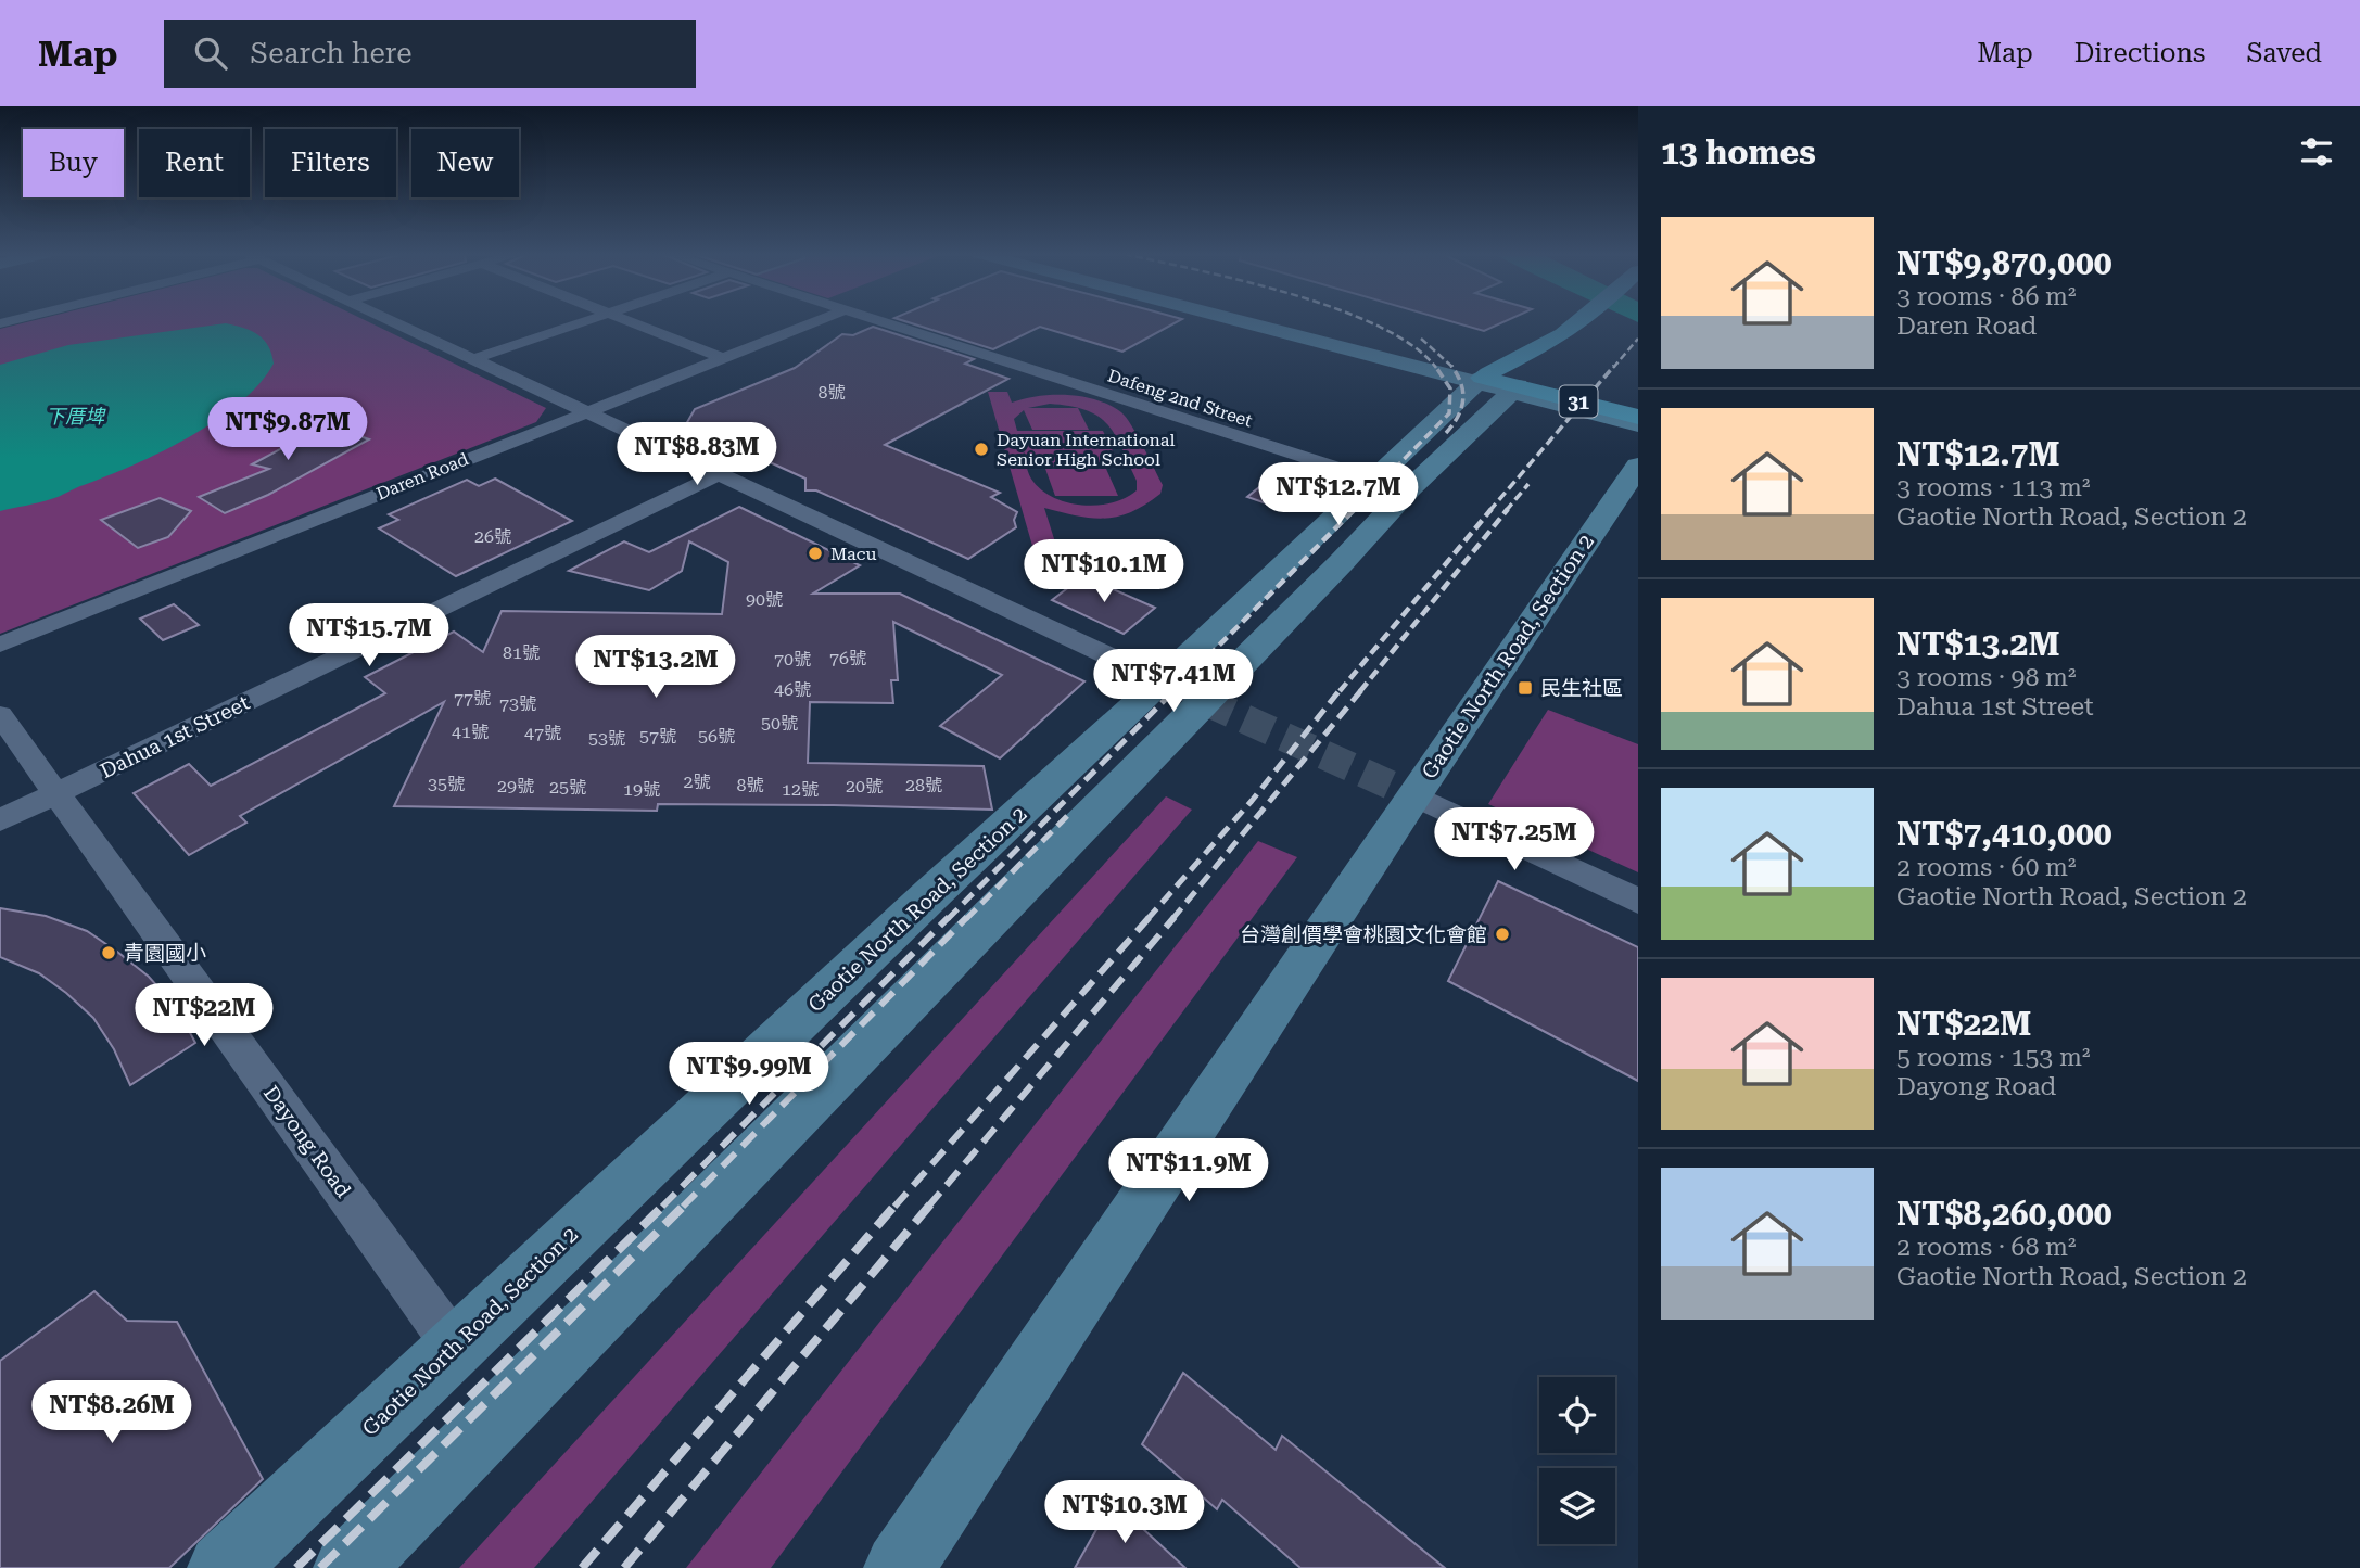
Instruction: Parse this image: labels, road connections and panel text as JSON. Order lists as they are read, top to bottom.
{
  "streets": {
    "main road": ["31"],
    "street": [
      "Dafeng 2nd Street",
      "Daren Road",
      "Gaotie North Road, Section 2",
      "Dahua 1st Street",
      "Dayong Road"
    ]
  },
  "crossings": [
    ["Dafeng 2nd Street", "Gaotie North Road, Section 2"],
    ["31", "Gaotie North Road, Section 2"],
    ["Gaotie North Road, Section 2", "Dayong Road"],
    ["Dahua 1st Street", "Dayong Road"]
  ],
  "water": ["下厝埤"],
  "places": {
    "other": [
      "Dayuan International Senior High School",
      "Macu",
      "台灣創價學會桃園文化會館",
      "青園國小"
    ],
    "transit": ["民生社區"]
  },
  "house_numbers": [
    "8號",
    "26號",
    "90號",
    "81號",
    "76號",
    "70號",
    "46號",
    "77號",
    "73號",
    "50號",
    "41號",
    "47號",
    "57號",
    "56號",
    "53號",
    "2號",
    "35號",
    "8號",
    "28號",
    "29號",
    "20號",
    "25號",
    "19號",
    "12號"
  ],
  "page": {
    "header": "Map",
    "search": "Search here",
    "nav": ["Map", "Directions", "Saved"],
    "heading": "13 homes",
    "chip": [
      "Buy",
      "Rent",
      "Filters",
      "New"
    ],
    "list": [
      {
        "name": "NT$9,870,000",
        "note": "3 rooms · 86 m² · Daren Road"
      },
      {
        "name": "NT$12.7M",
        "note": "3 rooms · 113 m² · Gaotie North Road, Section 2"
      },
      {
        "name": "NT$13.2M",
        "note": "3 rooms · 98 m² · Dahua 1st Street"
      },
      {
        "name": "NT$7,410,000",
        "note": "2 rooms · 60 m² · Gaotie North Road, Section 2"
      },
      {
        "name": "NT$22M",
        "note": "5 rooms · 153 m² · Dayong Road"
      },
      {
        "name": "NT$8,260,000",
        "note": "2 rooms · 68 m² · Gaotie North Road, Section 2"
      }
    ],
    "price": [
      "NT$9.87M",
      "NT$8.83M",
      "NT$12.7M",
      "NT$10.1M",
      "NT$15.7M",
      "NT$13.2M",
      "NT$7.41M",
      "NT$7.25M",
      "NT$22M",
      "NT$9.99M",
      "NT$11.9M",
      "NT$8.26M",
      "NT$10.3M"
    ]
  }
}
